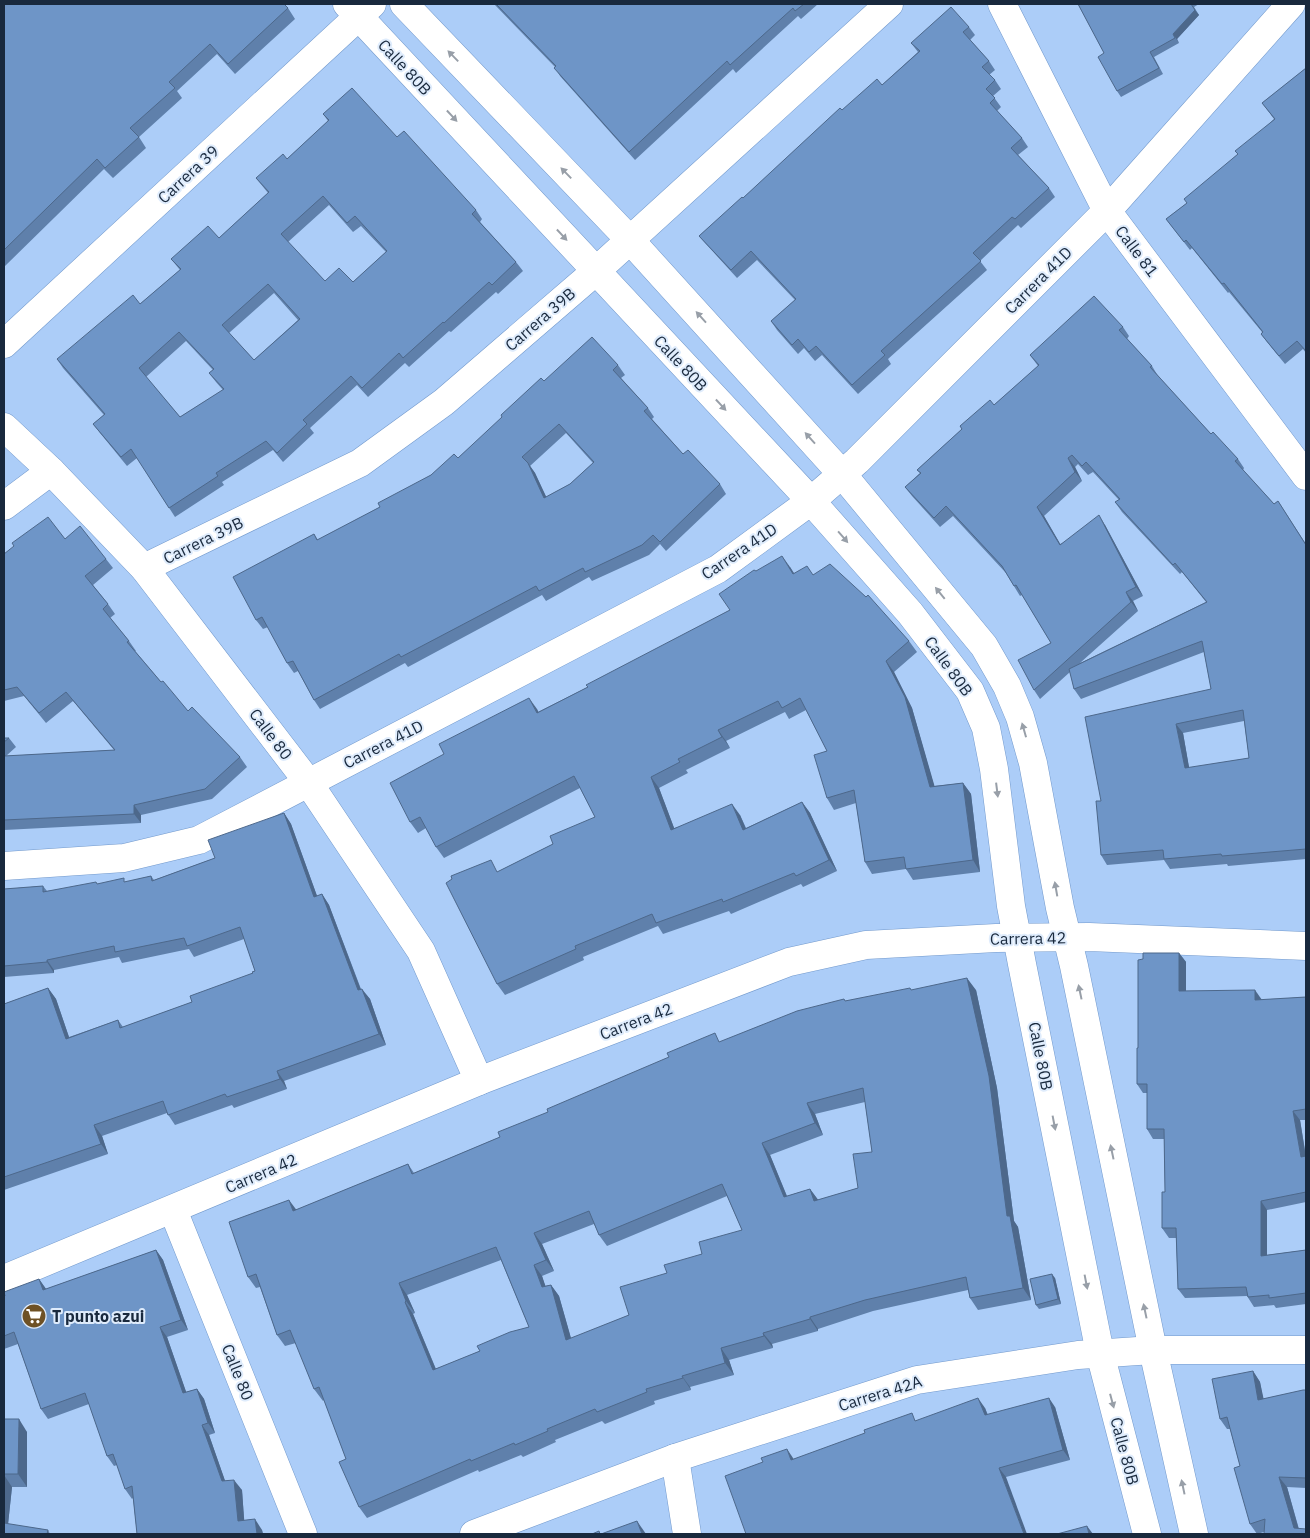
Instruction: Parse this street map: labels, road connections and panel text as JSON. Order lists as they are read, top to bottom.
{
  "streets": {
    "street": [
      "Calle 80B",
      "Carrera 39",
      "Calle 81",
      "Carrera 41D",
      "Carrera 39B",
      "Calle 80",
      "Carrera 42",
      "Carrera 42A"
    ]
  },
  "crossings": [
    ["Calle 80B", "Carrera 39"],
    ["Calle 80B", "Carrera 41D"],
    ["Calle 80B", "Carrera 39B"],
    ["Calle 80B", "Carrera 42"],
    ["Calle 80B", "Carrera 42A"],
    ["Calle 81", "Carrera 41D"],
    ["Carrera 41D", "Calle 80"],
    ["Carrera 39B", "Calle 80"],
    ["Calle 80", "Carrera 42"]
  ],
  "places": {
    "supermarket": ["T punto azui"]
  }
}
